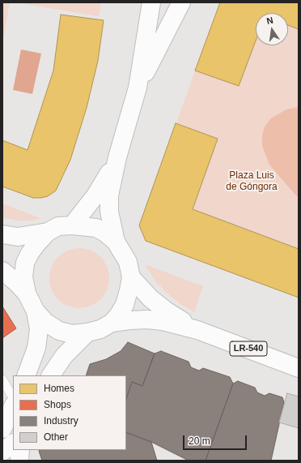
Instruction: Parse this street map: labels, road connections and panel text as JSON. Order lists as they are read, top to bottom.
{
  "streets": {
    "main road": ["LR-540"]
  },
  "parks": ["Plaza Luis de Góngora"],
  "legend": [
    "Homes",
    "Shops",
    "Industry",
    "Other"
  ],
  "scale_bar": "20 m",
  "north": "top"
}
